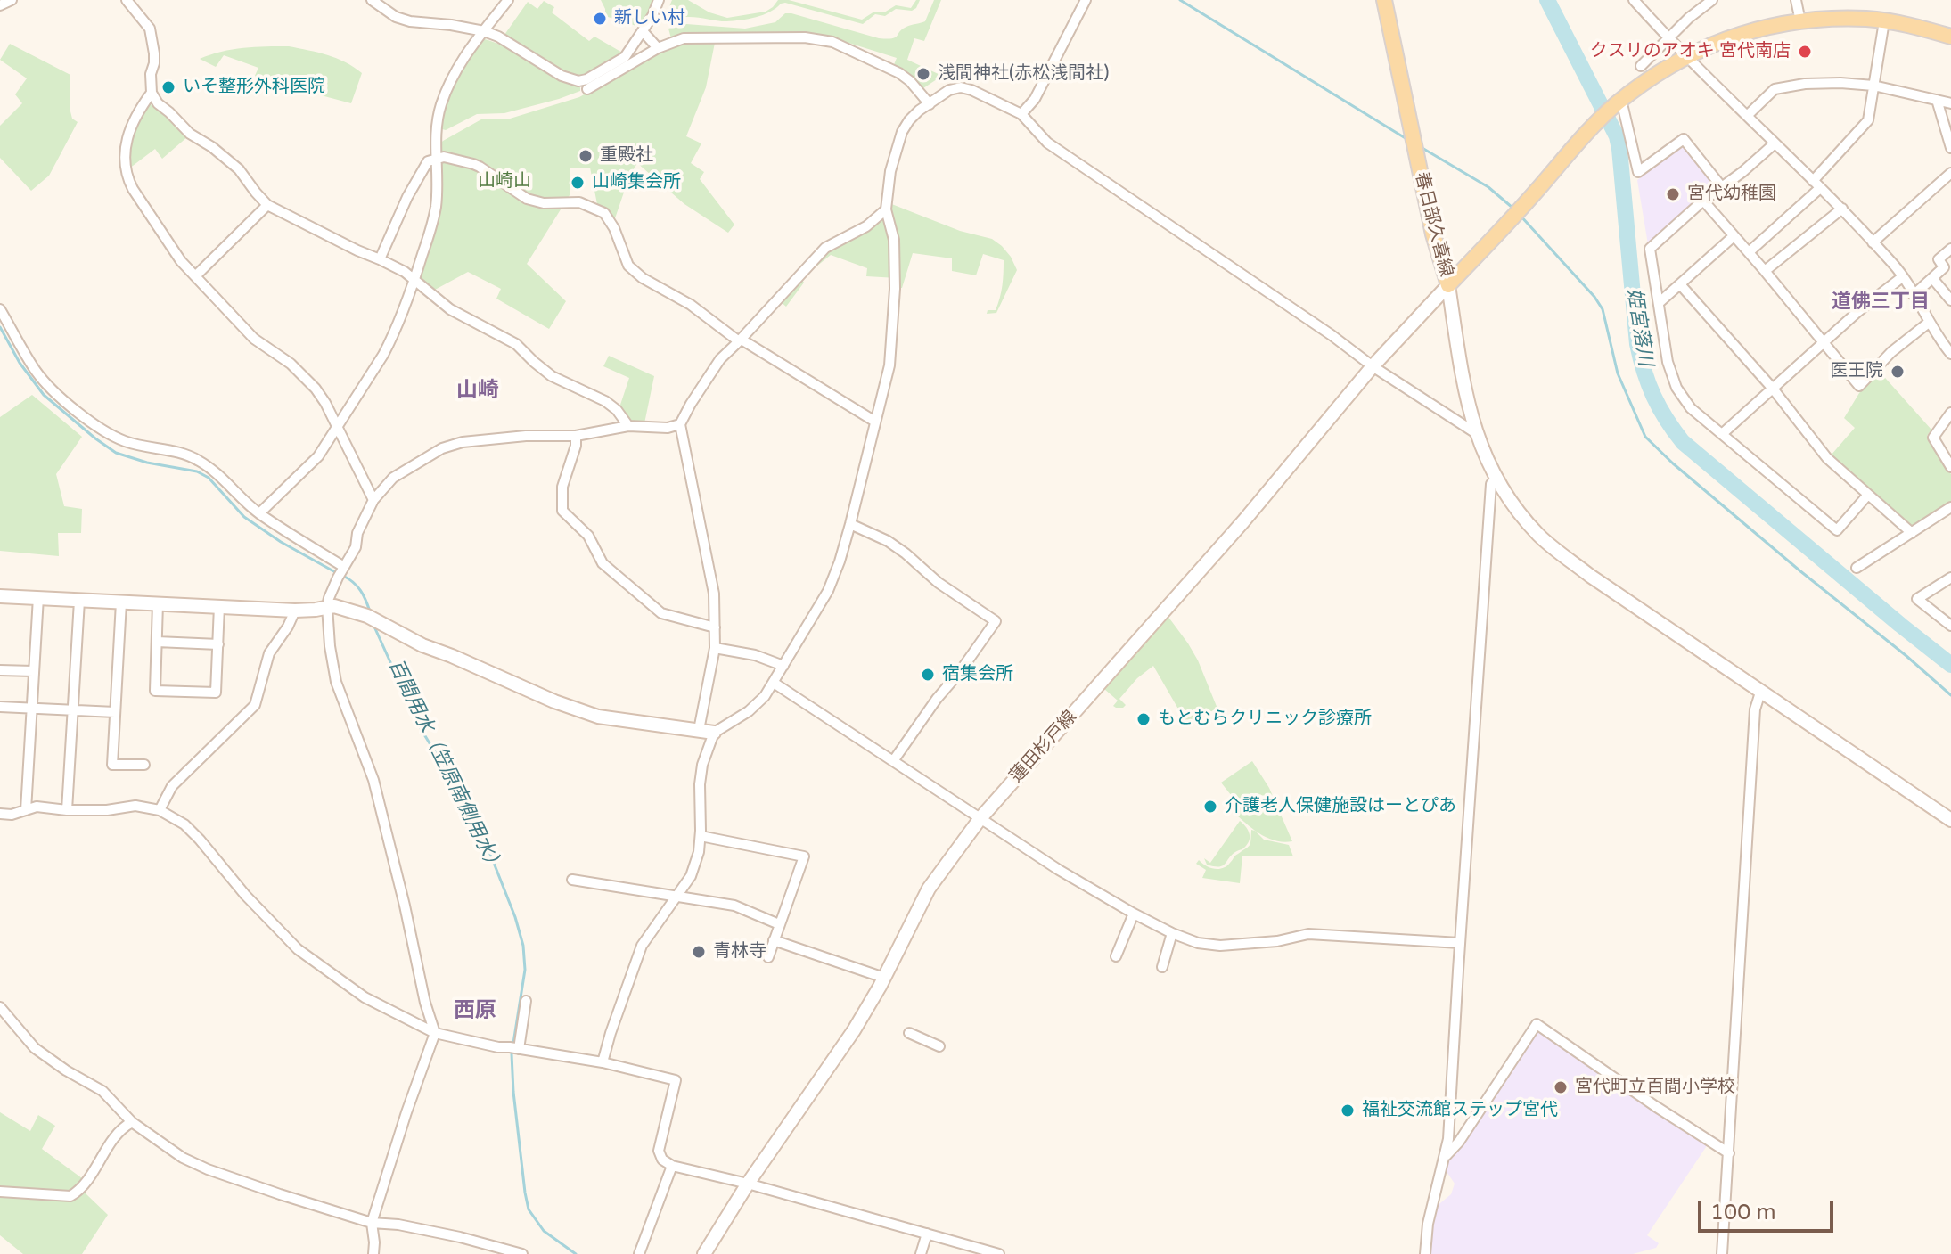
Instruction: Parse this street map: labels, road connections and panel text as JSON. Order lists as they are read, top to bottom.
{
  "streets": {
    "main road": ["春日部久喜線"],
    "street": ["蓮田杉戸線"]
  },
  "crossings": [
    ["春日部久喜線", "蓮田杉戸線"]
  ],
  "districts": ["道佛三丁目", "山崎", "西原"],
  "water": ["姫宮落川", "百間用水（笠原南側用水）"],
  "parks": ["山崎山"],
  "places": [
    "新しい村",
    "クスリのアオキ 宮代南店",
    "浅間神社(赤松浅間社)",
    "いそ整形外科医院",
    "重殿社",
    "山崎集会所",
    "宮代幼稚園",
    "医王院",
    "宿集会所",
    "もとむらクリニック診療所",
    "介護老人保健施設はーとぴあ",
    "青林寺",
    "宮代町立百間小学校",
    "福祉交流館ステップ宮代"
  ],
  "scale_bar": "100 m"
}
